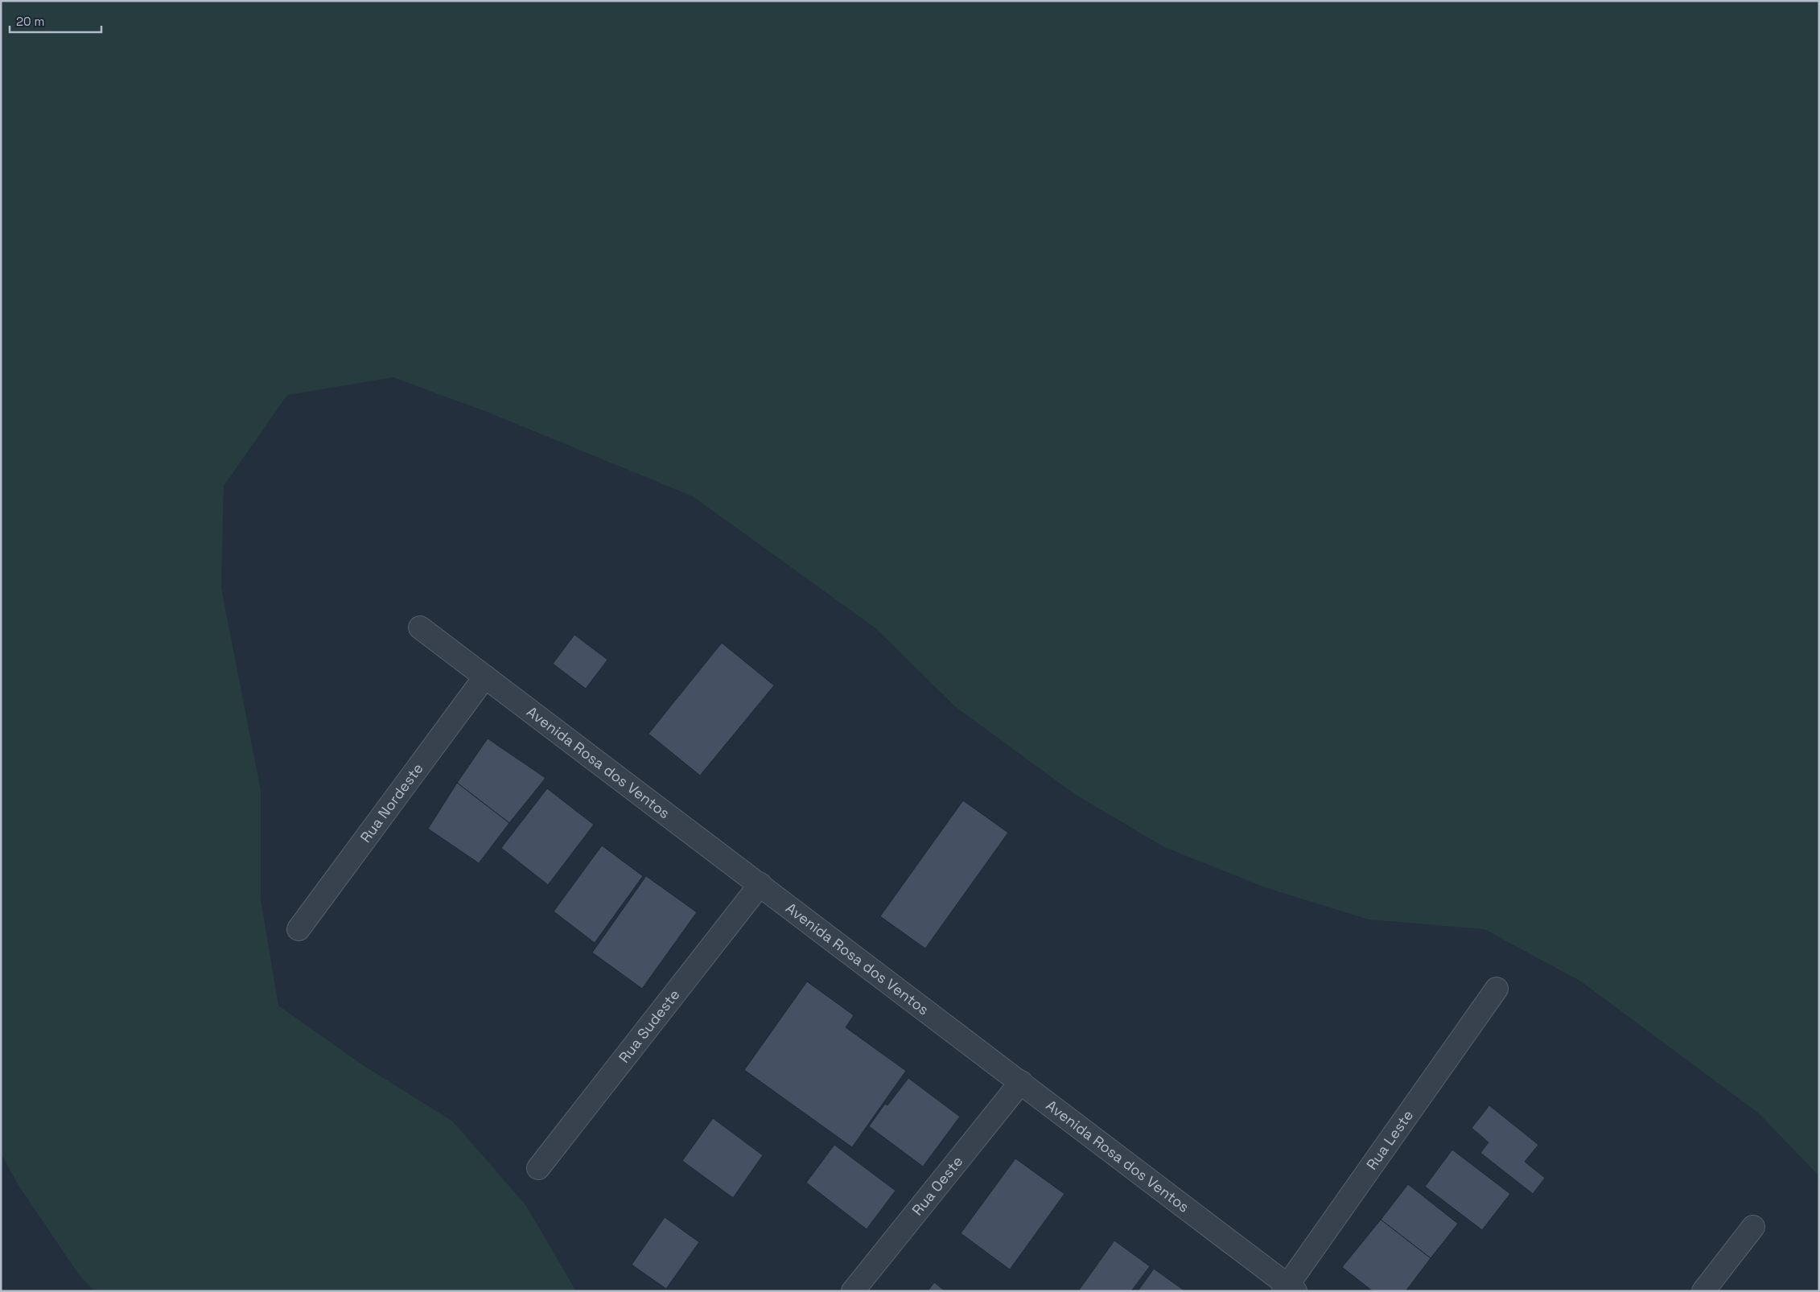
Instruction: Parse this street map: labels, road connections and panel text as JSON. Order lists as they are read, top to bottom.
{
  "streets": {
    "street": [
      "Avenida Rosa dos Ventos",
      "Rua Nordeste",
      "Rua Sudeste",
      "Rua Leste",
      "Rua Oeste"
    ]
  },
  "crossings": [
    ["Avenida Rosa dos Ventos", "Rua Nordeste"],
    ["Avenida Rosa dos Ventos", "Rua Sudeste"],
    ["Avenida Rosa dos Ventos", "Rua Leste"],
    ["Avenida Rosa dos Ventos", "Rua Oeste"]
  ],
  "scale_bar": "20 m"
}
